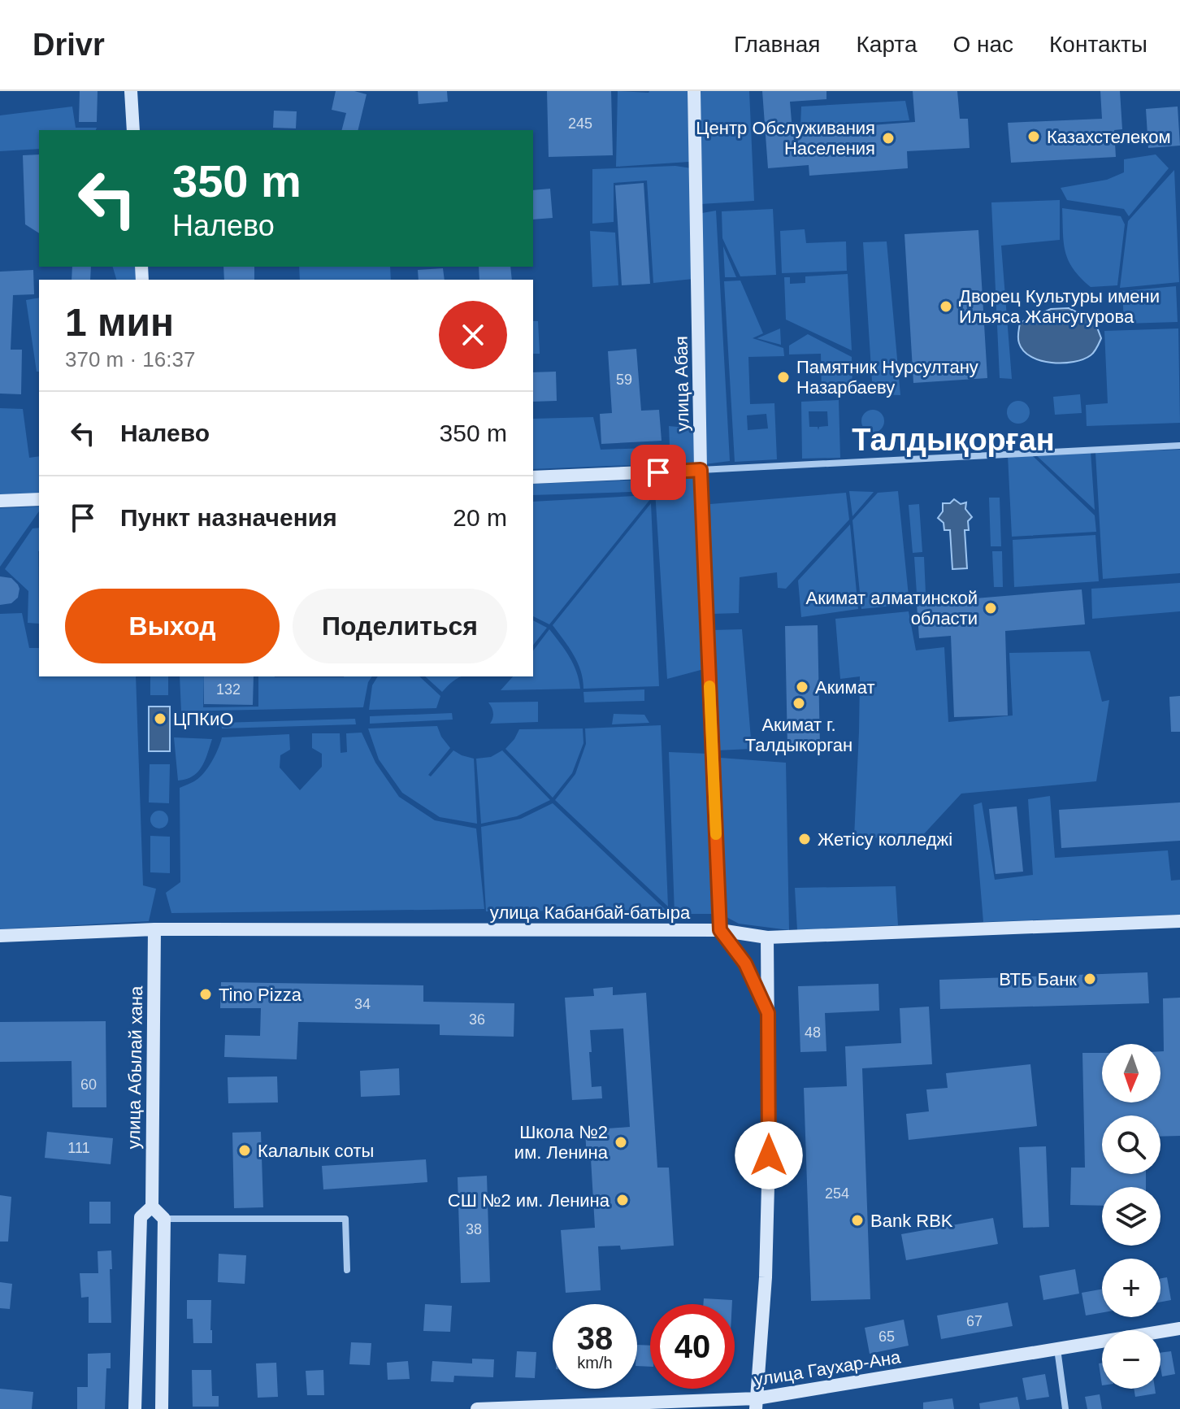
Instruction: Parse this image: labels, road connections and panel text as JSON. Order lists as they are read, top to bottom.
{
  "streets": {
    "main road": [
      "улица Абая",
      "улица Кабанбай-батыра",
      "улица Абылай хана",
      "улица Гаухар-Ана"
    ]
  },
  "crossings": [
    ["улица Абая", "улица Кабанбай-батыра"],
    ["улица Кабанбай-батыра", "улица Абылай хана"]
  ],
  "districts": ["Талдықорған"],
  "places": [
    "Казахстелеком",
    "Центр Обслуживания Населения",
    "Дворец Культуры имени Ильяса Жансугурова",
    "Памятник Нурсултану Назарбаеву",
    "Акимат алматинской области",
    "Акимат",
    "Акимат г. Талдыкорган",
    "ЦПКиО",
    "Жетісу колледжі",
    "ВТБ Банк",
    "Tino Pizza",
    "Школа №2 им. Ленина",
    "Калалык соты",
    "СШ №2 им. Ленина",
    "Bank RBK"
  ],
  "house_numbers": [
    "245",
    "59",
    "132",
    "34",
    "36",
    "48",
    "60",
    "111",
    "254",
    "38",
    "67",
    "65"
  ],
  "north": "bottom",
  "page": {
    "header": "Drivr",
    "nav": [
      "Главная",
      "Карта",
      "О нас",
      "Контакты"
    ],
    "turn": ["350 m", "Налево"],
    "heading": ["1 мин", "370 m · 16:37"],
    "list": [
      {
        "name": "Налево",
        "value": "350 m"
      },
      {
        "name": "Пункт назначения",
        "value": "20 m"
      }
    ],
    "buttons": ["Выход", "Поделиться"],
    "map_buttons": ["+", "−"],
    "speed": "38 km/h",
    "limit": "40"
  }
}
